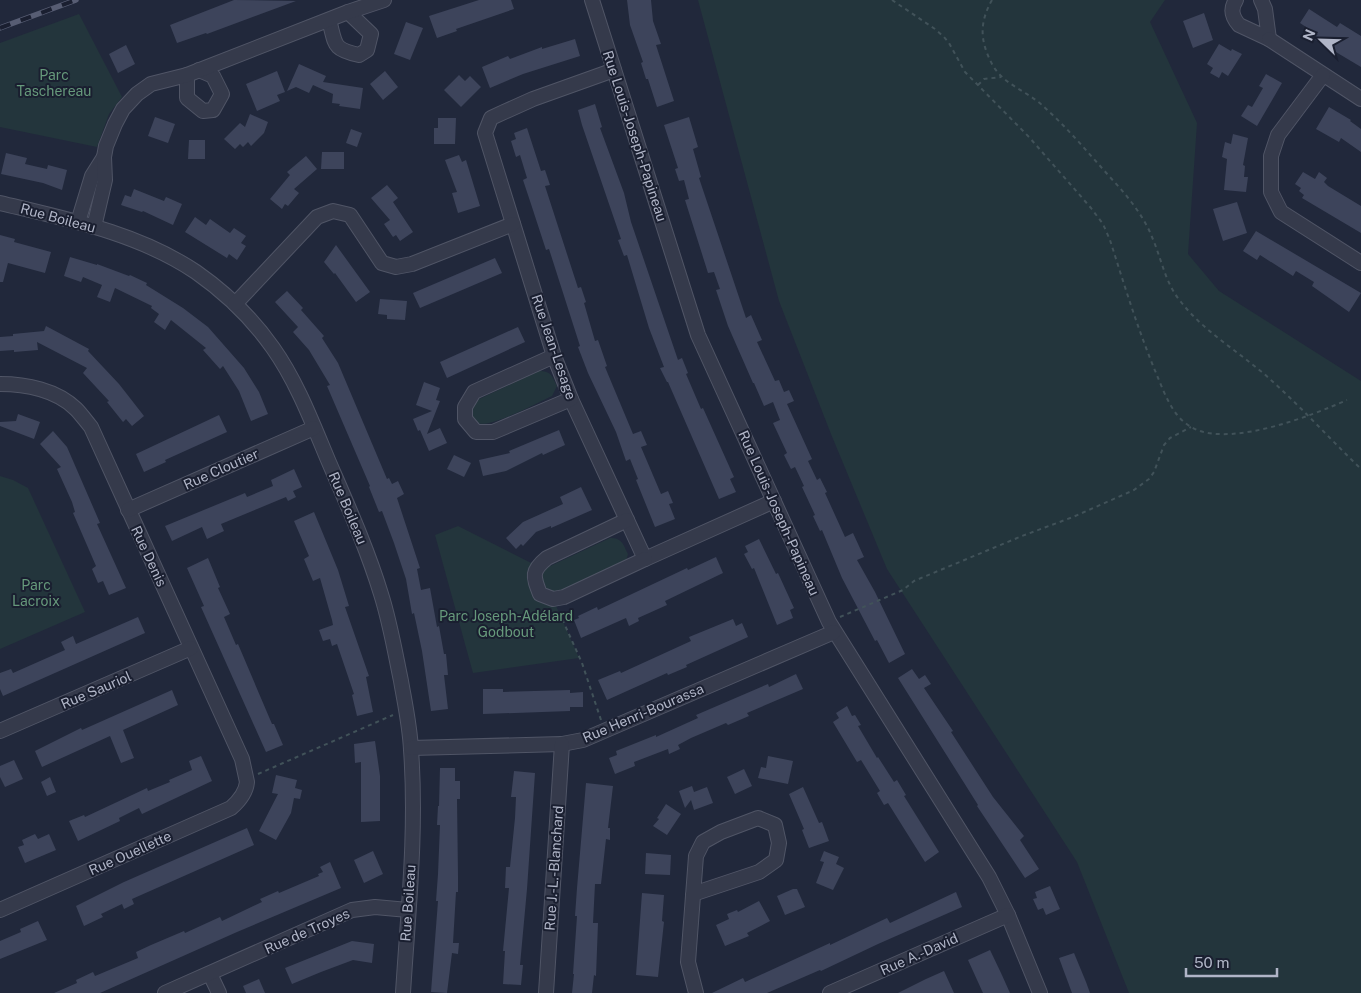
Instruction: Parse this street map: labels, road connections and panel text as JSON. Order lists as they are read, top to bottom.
{
  "streets": {
    "street": [
      "Rue Louis-Joseph-Papineau",
      "Rue Boileau",
      "Rue Jean-Lesage",
      "Rue Cloutier",
      "Rue Denis",
      "Rue Sauriol",
      "Rue Henri-Bourassa",
      "Rue Ouellette",
      "Rue J.-L.-Blanchard",
      "Rue de Troyes",
      "Rue A.-David"
    ]
  },
  "crossings": [
    ["Rue Louis-Joseph-Papineau", "Rue Jean-Lesage"],
    ["Rue Louis-Joseph-Papineau", "Rue Henri-Bourassa"],
    ["Rue Louis-Joseph-Papineau", "Rue A.-David"],
    ["Rue Boileau", "Rue Cloutier"],
    ["Rue Boileau", "Rue Henri-Bourassa"],
    ["Rue Boileau", "Rue de Troyes"],
    ["Rue Cloutier", "Rue Denis"],
    ["Rue Denis", "Rue Sauriol"],
    ["Rue Denis", "Rue Ouellette"],
    ["Rue Henri-Bourassa", "Rue J.-L.-Blanchard"]
  ],
  "parks": ["Parc Taschereau", "Parc Lacroix", "Parc Joseph-Adélard Godbout"],
  "scale_bar": "50 m",
  "north": "top left"
}
